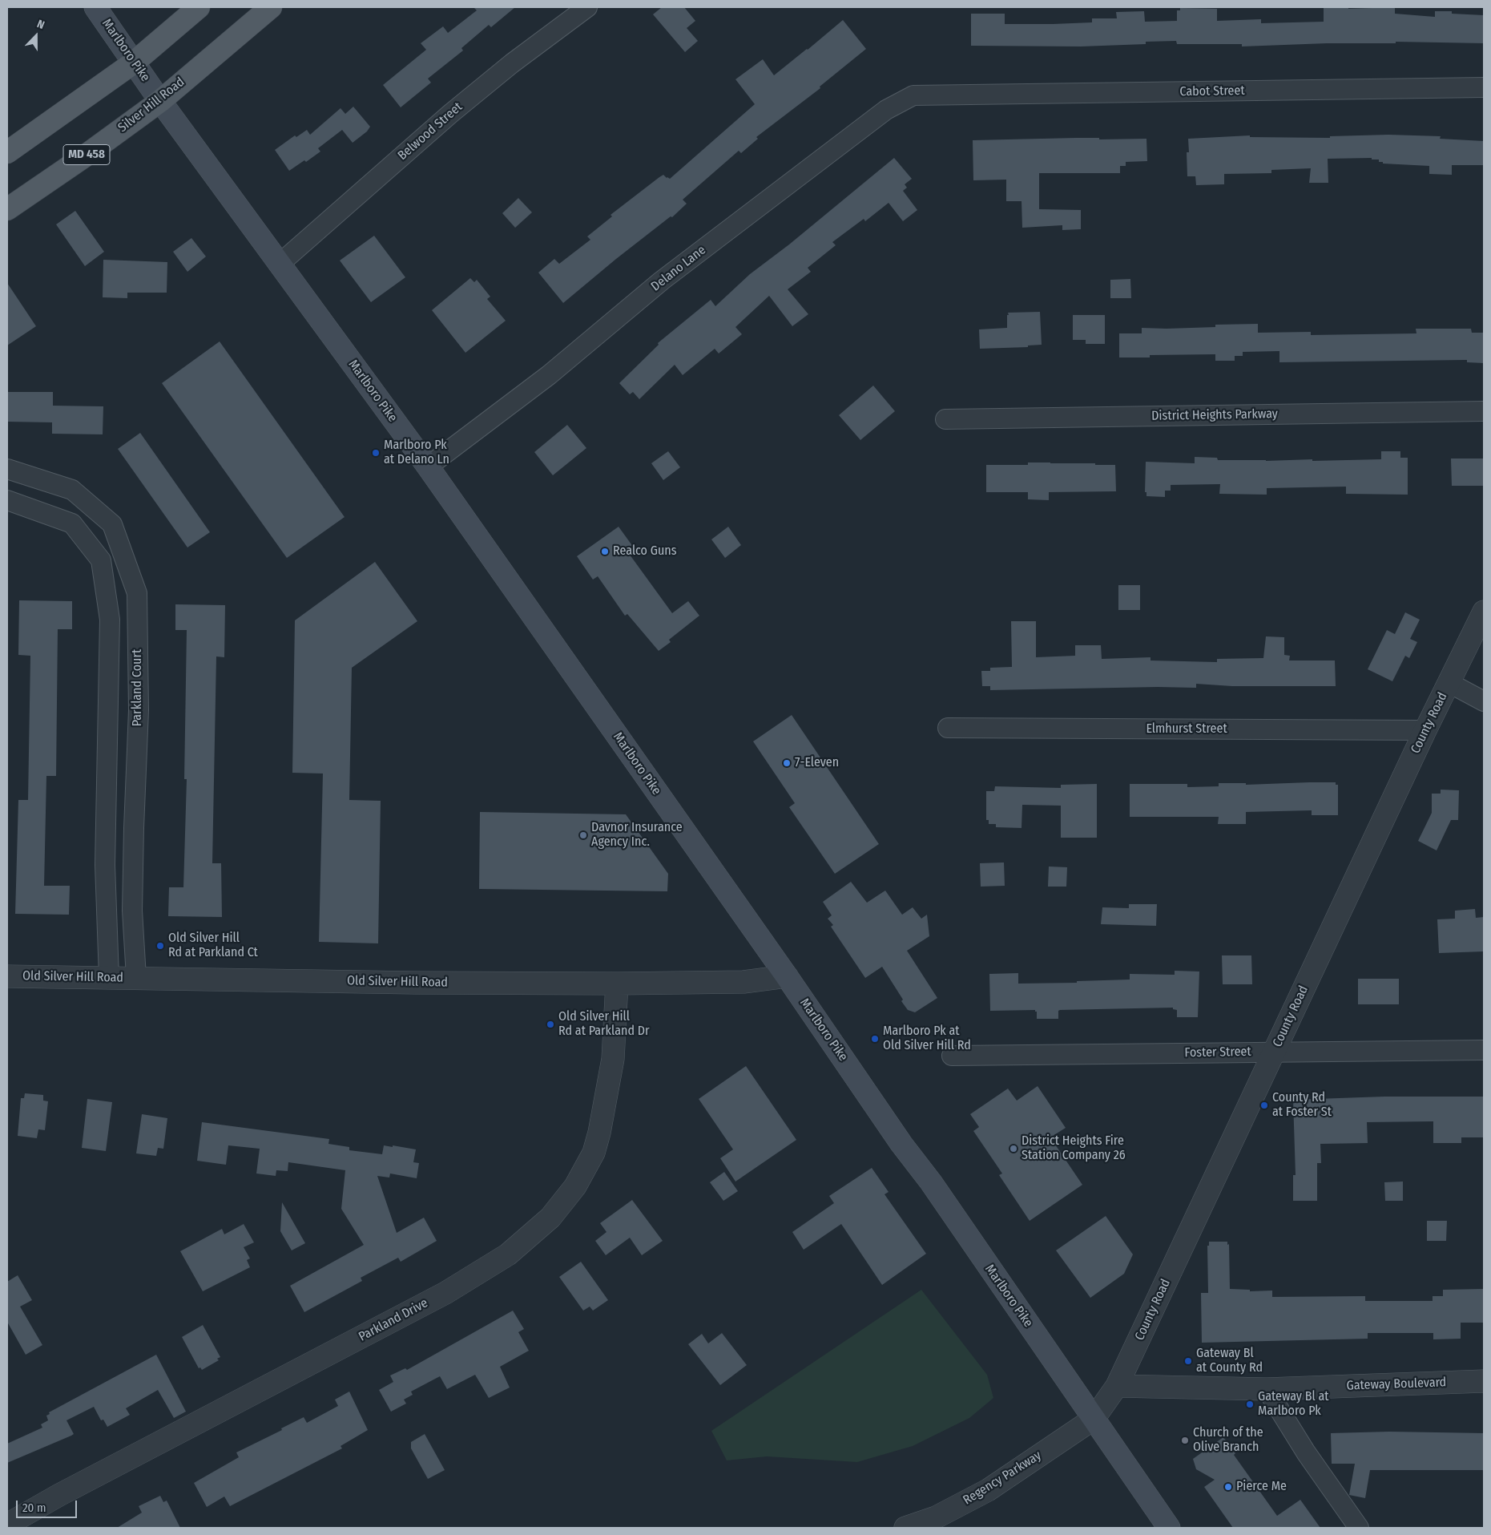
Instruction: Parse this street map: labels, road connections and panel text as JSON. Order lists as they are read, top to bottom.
{
  "streets": {
    "main road": ["Marlboro Pike", "Silver Hill Road", "MD 458"],
    "street": [
      "Cabot Street",
      "Belwood Street",
      "Delano Lane",
      "District Heights Parkway",
      "Parkland Court",
      "County Road",
      "Elmhurst Street",
      "Old Silver Hill Road",
      "Foster Street",
      "Parkland Drive",
      "Gateway Boulevard",
      "Regency Parkway"
    ]
  },
  "crossings": [
    ["Marlboro Pike", "Silver Hill Road"],
    ["Marlboro Pike", "Belwood Street"],
    ["Marlboro Pike", "Delano Lane"],
    ["Marlboro Pike", "County Road"],
    ["Marlboro Pike", "Old Silver Hill Road"],
    ["Marlboro Pike", "Regency Parkway"],
    ["Cabot Street", "Delano Lane"],
    ["Parkland Court", "Old Silver Hill Road"],
    ["County Road", "Elmhurst Street"],
    ["County Road", "Foster Street"],
    ["County Road", "Gateway Boulevard"],
    ["County Road", "Regency Parkway"],
    ["Old Silver Hill Road", "Parkland Drive"]
  ],
  "places": [
    "Marlboro Pk at Delano Ln",
    "Realco Guns",
    "7-Eleven",
    "Davnor Insurance Agency Inc.",
    "Old Silver Hill Rd at Parkland Ct",
    "Old Silver Hill Rd at Parkland Dr",
    "Marlboro Pk at Old Silver Hill Rd",
    "County Rd at Foster St",
    "District Heights Fire Station Company 26",
    "Gateway Bl at County Rd",
    "Gateway Bl at Marlboro Pk",
    "Church of the Olive Branch",
    "Pierce Me"
  ],
  "scale_bar": "20 m",
  "north": "top"
}
